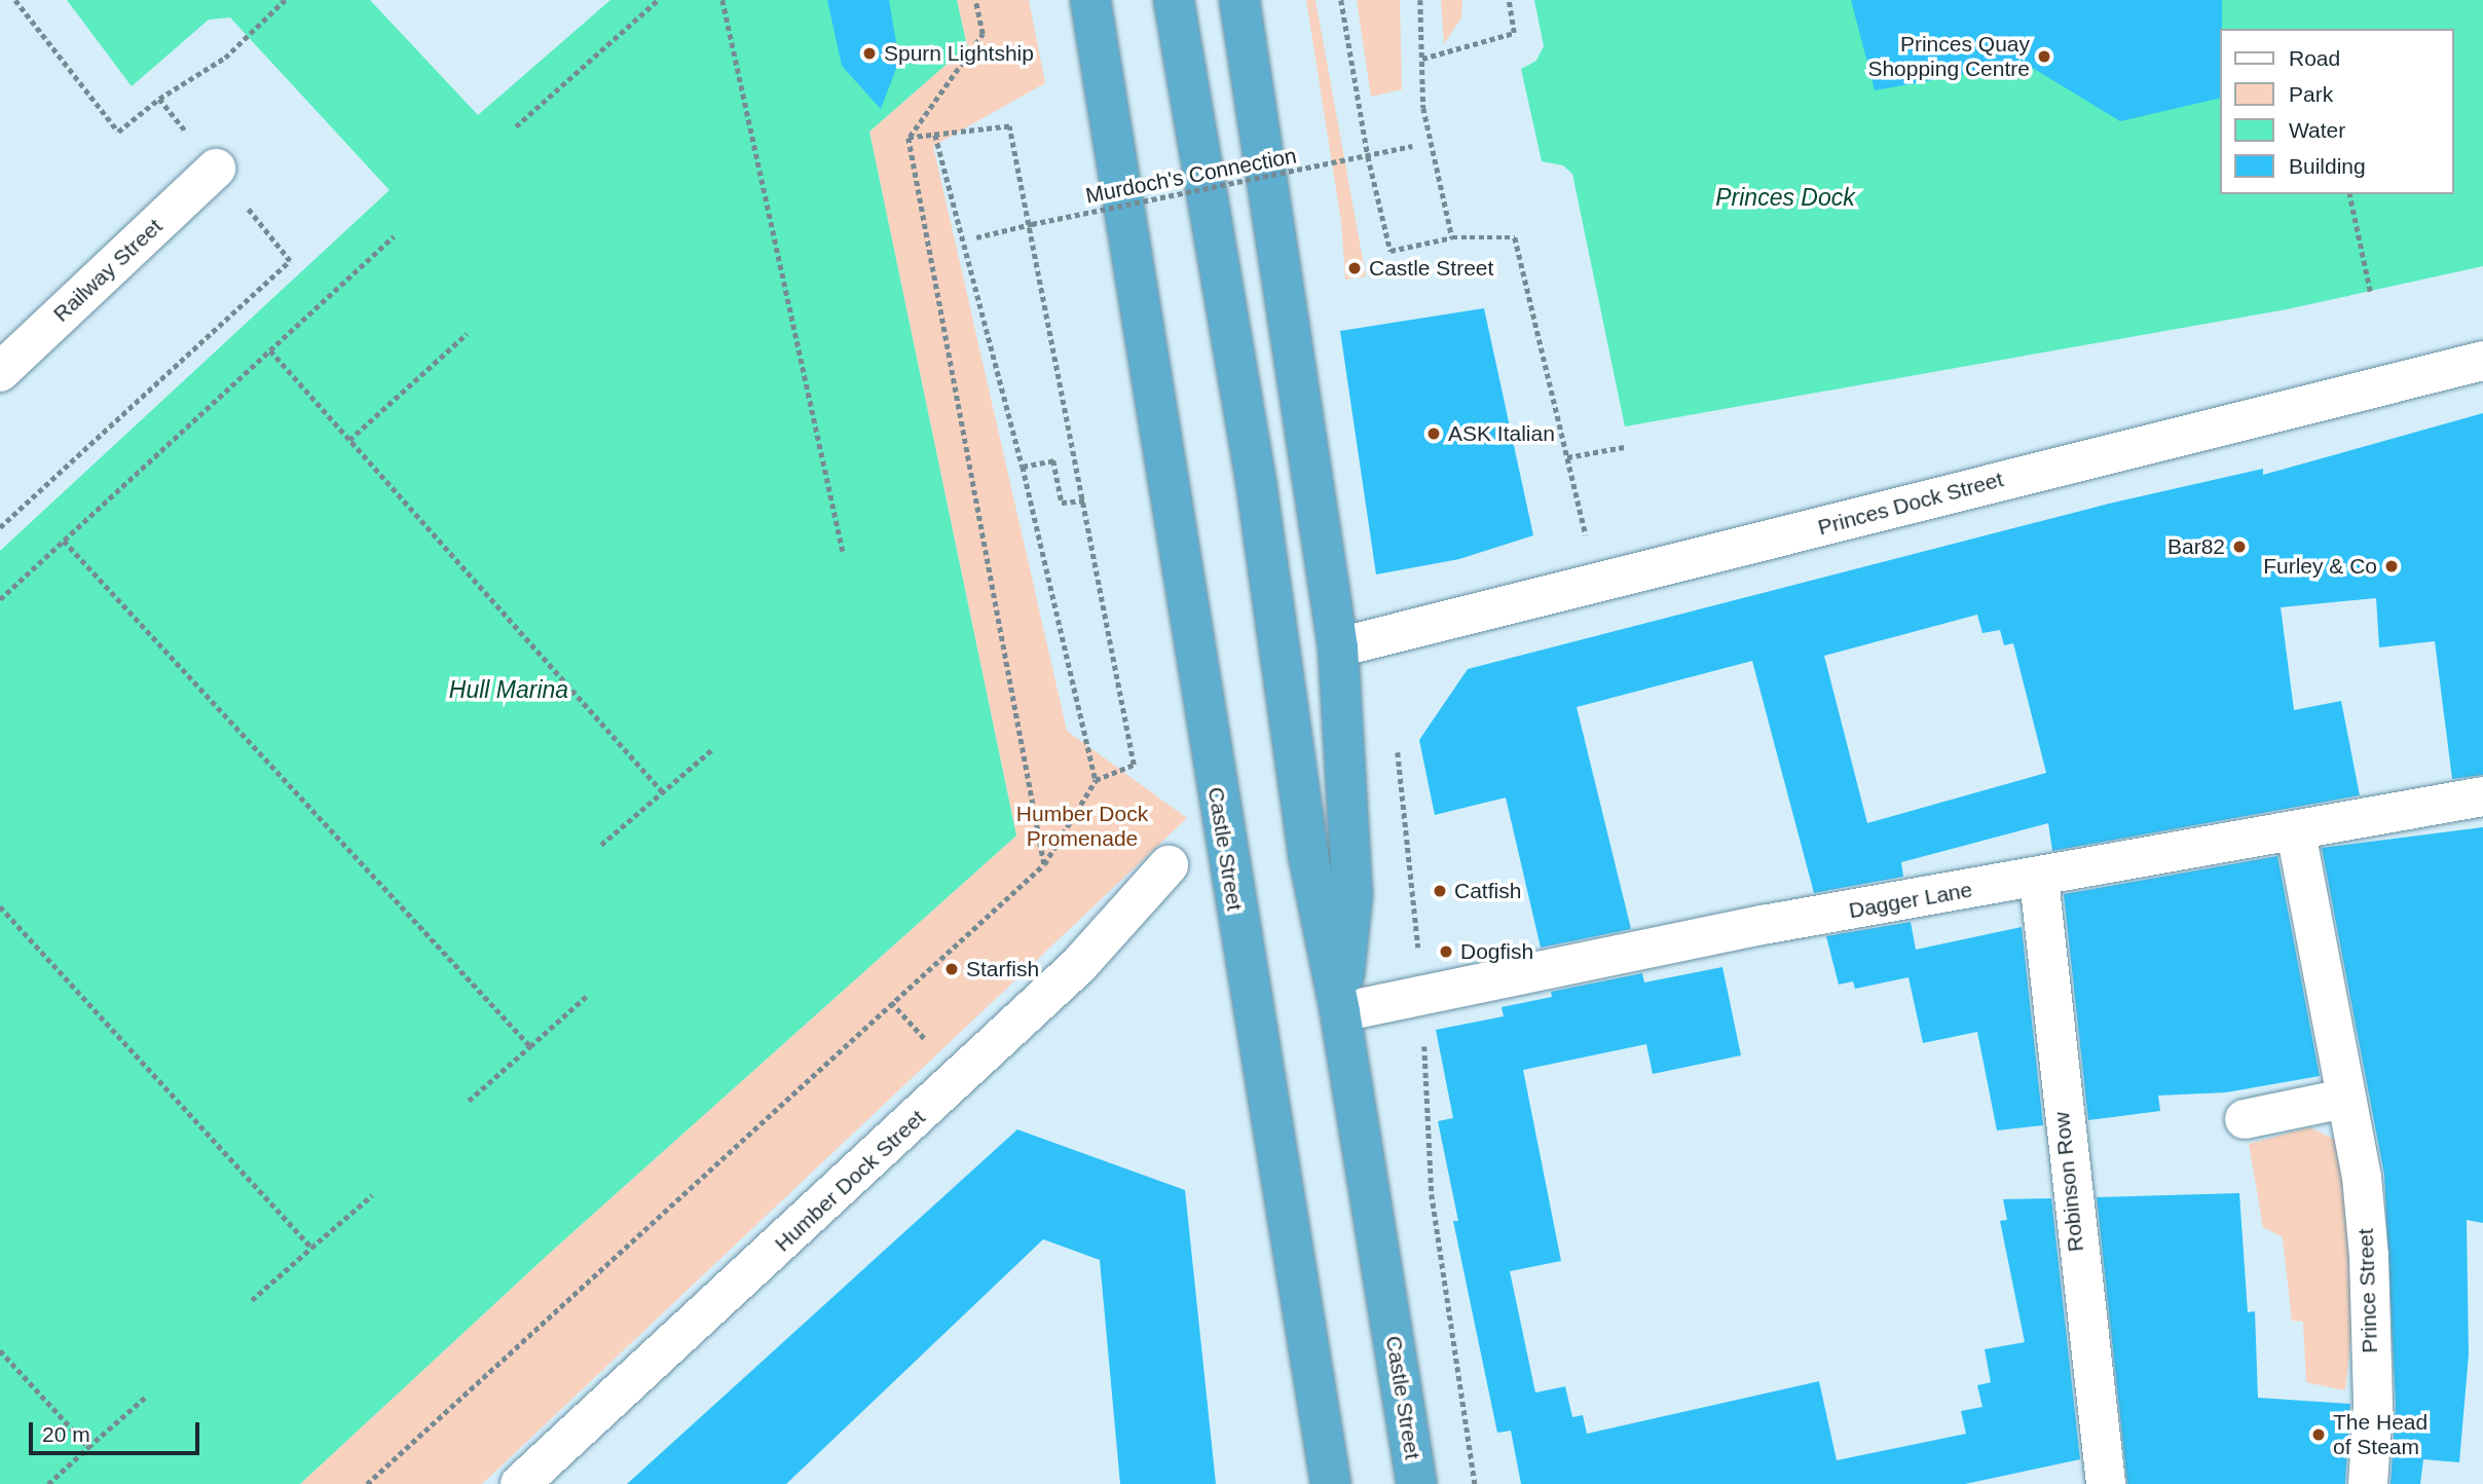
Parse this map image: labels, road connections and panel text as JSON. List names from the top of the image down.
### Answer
{
  "streets": {
    "highway": ["Castle Street"],
    "street": [
      "Railway Street",
      "Princes Dock Street",
      "Dagger Lane",
      "Humber Dock Street",
      "Robinson Row",
      "Prince Street"
    ],
    "path": ["Murdoch's Connection"]
  },
  "crossings": [
    ["Castle Street", "Dagger Lane"],
    ["Dagger Lane", "Robinson Row"],
    ["Dagger Lane", "Prince Street"]
  ],
  "water": ["Princes Dock", "Hull Marina"],
  "parks": ["Humber Dock Promenade"],
  "places": [
    "Spurn Lightship",
    "Princes Quay Shopping Centre",
    "Castle Street",
    "ASK Italian",
    "Bar82",
    "Furley & Co",
    "Catfish",
    "Dogfish",
    "Starfish",
    "The Head of Steam"
  ],
  "legend": [
    "Road",
    "Park",
    "Water",
    "Building"
  ],
  "scale_bar": "20 m"
}
